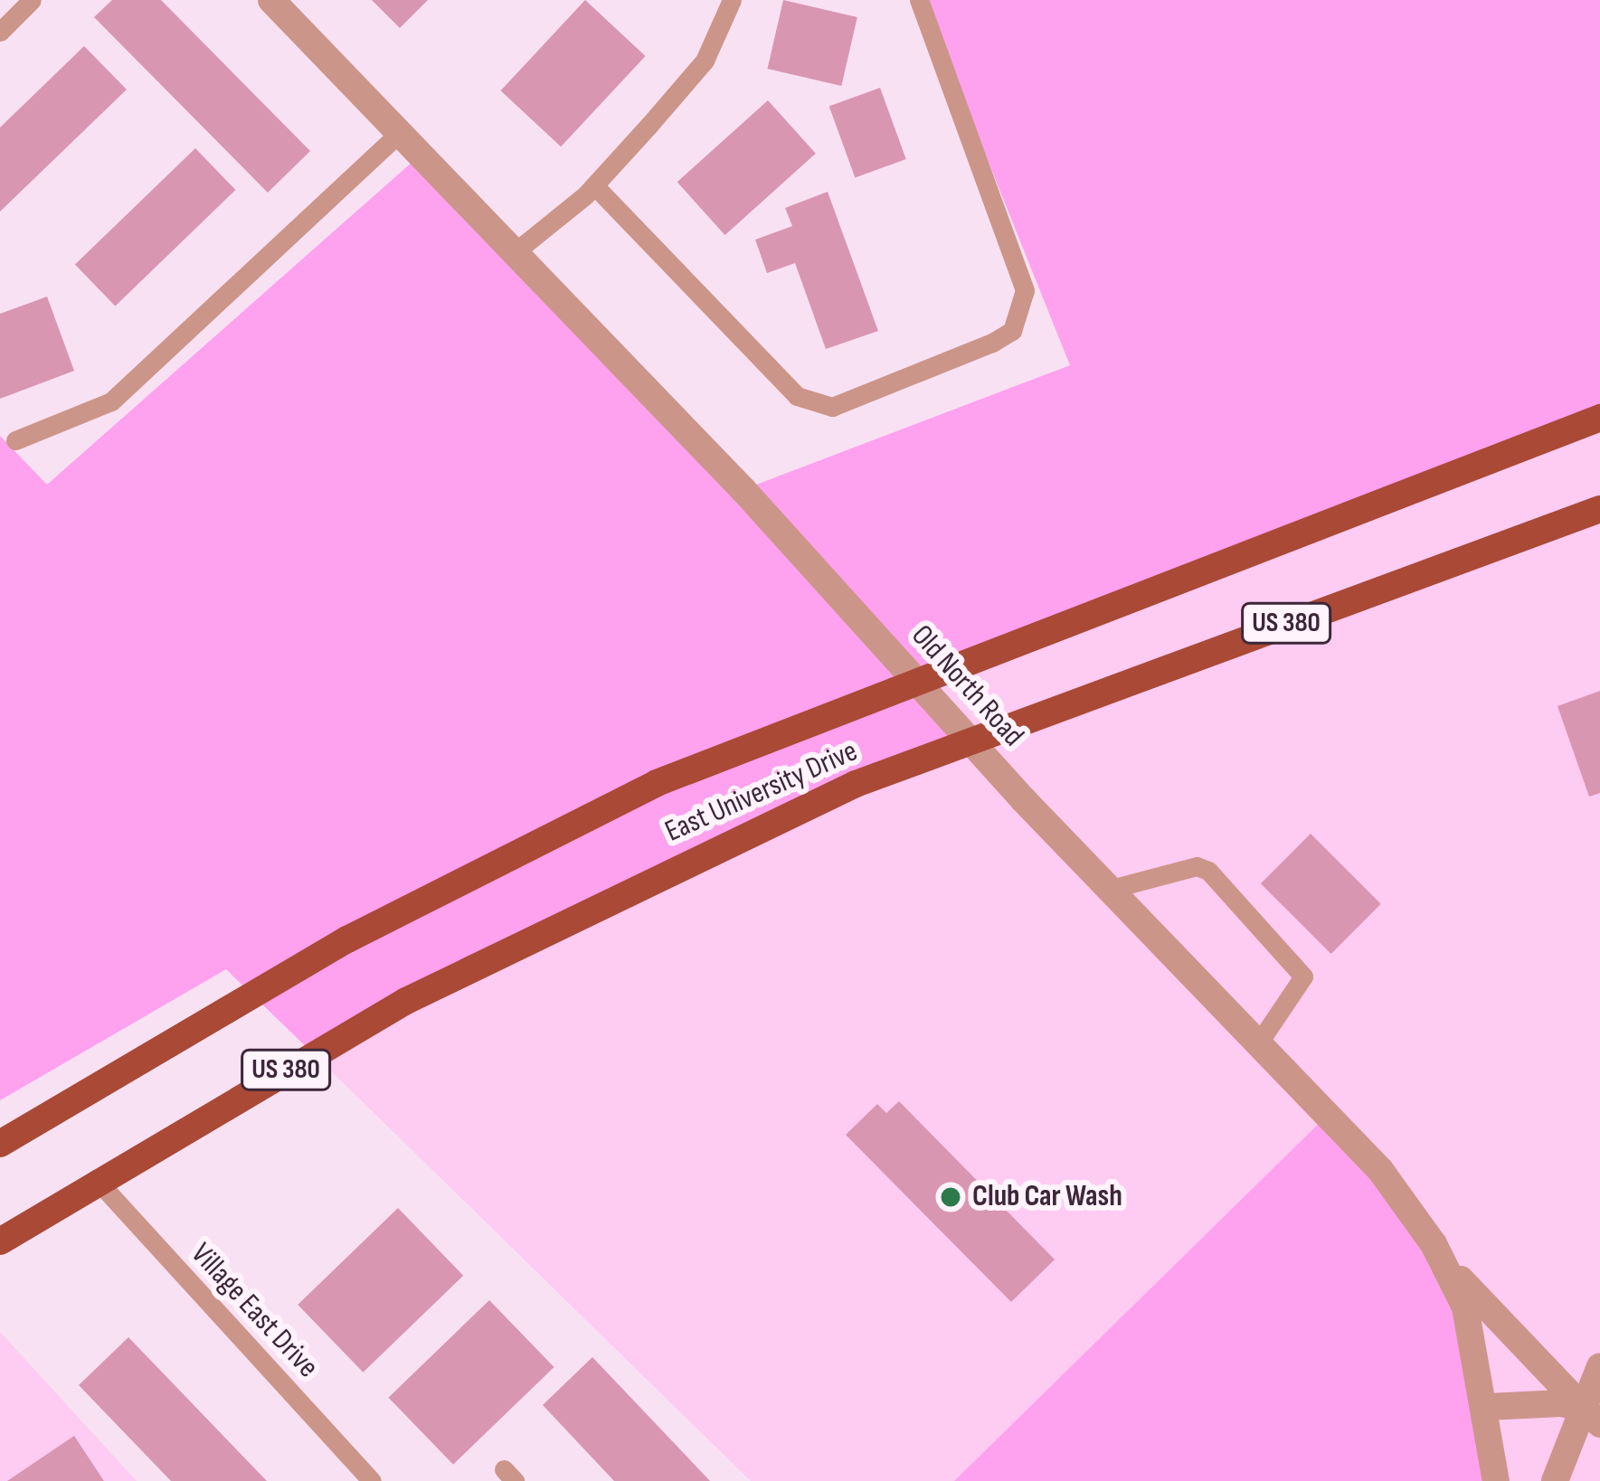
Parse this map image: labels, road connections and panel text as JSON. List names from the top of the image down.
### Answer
{
  "streets": {
    "main road": ["US 380", "East University Drive"],
    "street": ["Old North Road"],
    "lane": ["Village East Drive"]
  },
  "crossings": [
    ["Old North Road", "East University Drive"],
    ["East University Drive", "Village East Drive"]
  ],
  "places": ["Club Car Wash"]
}
